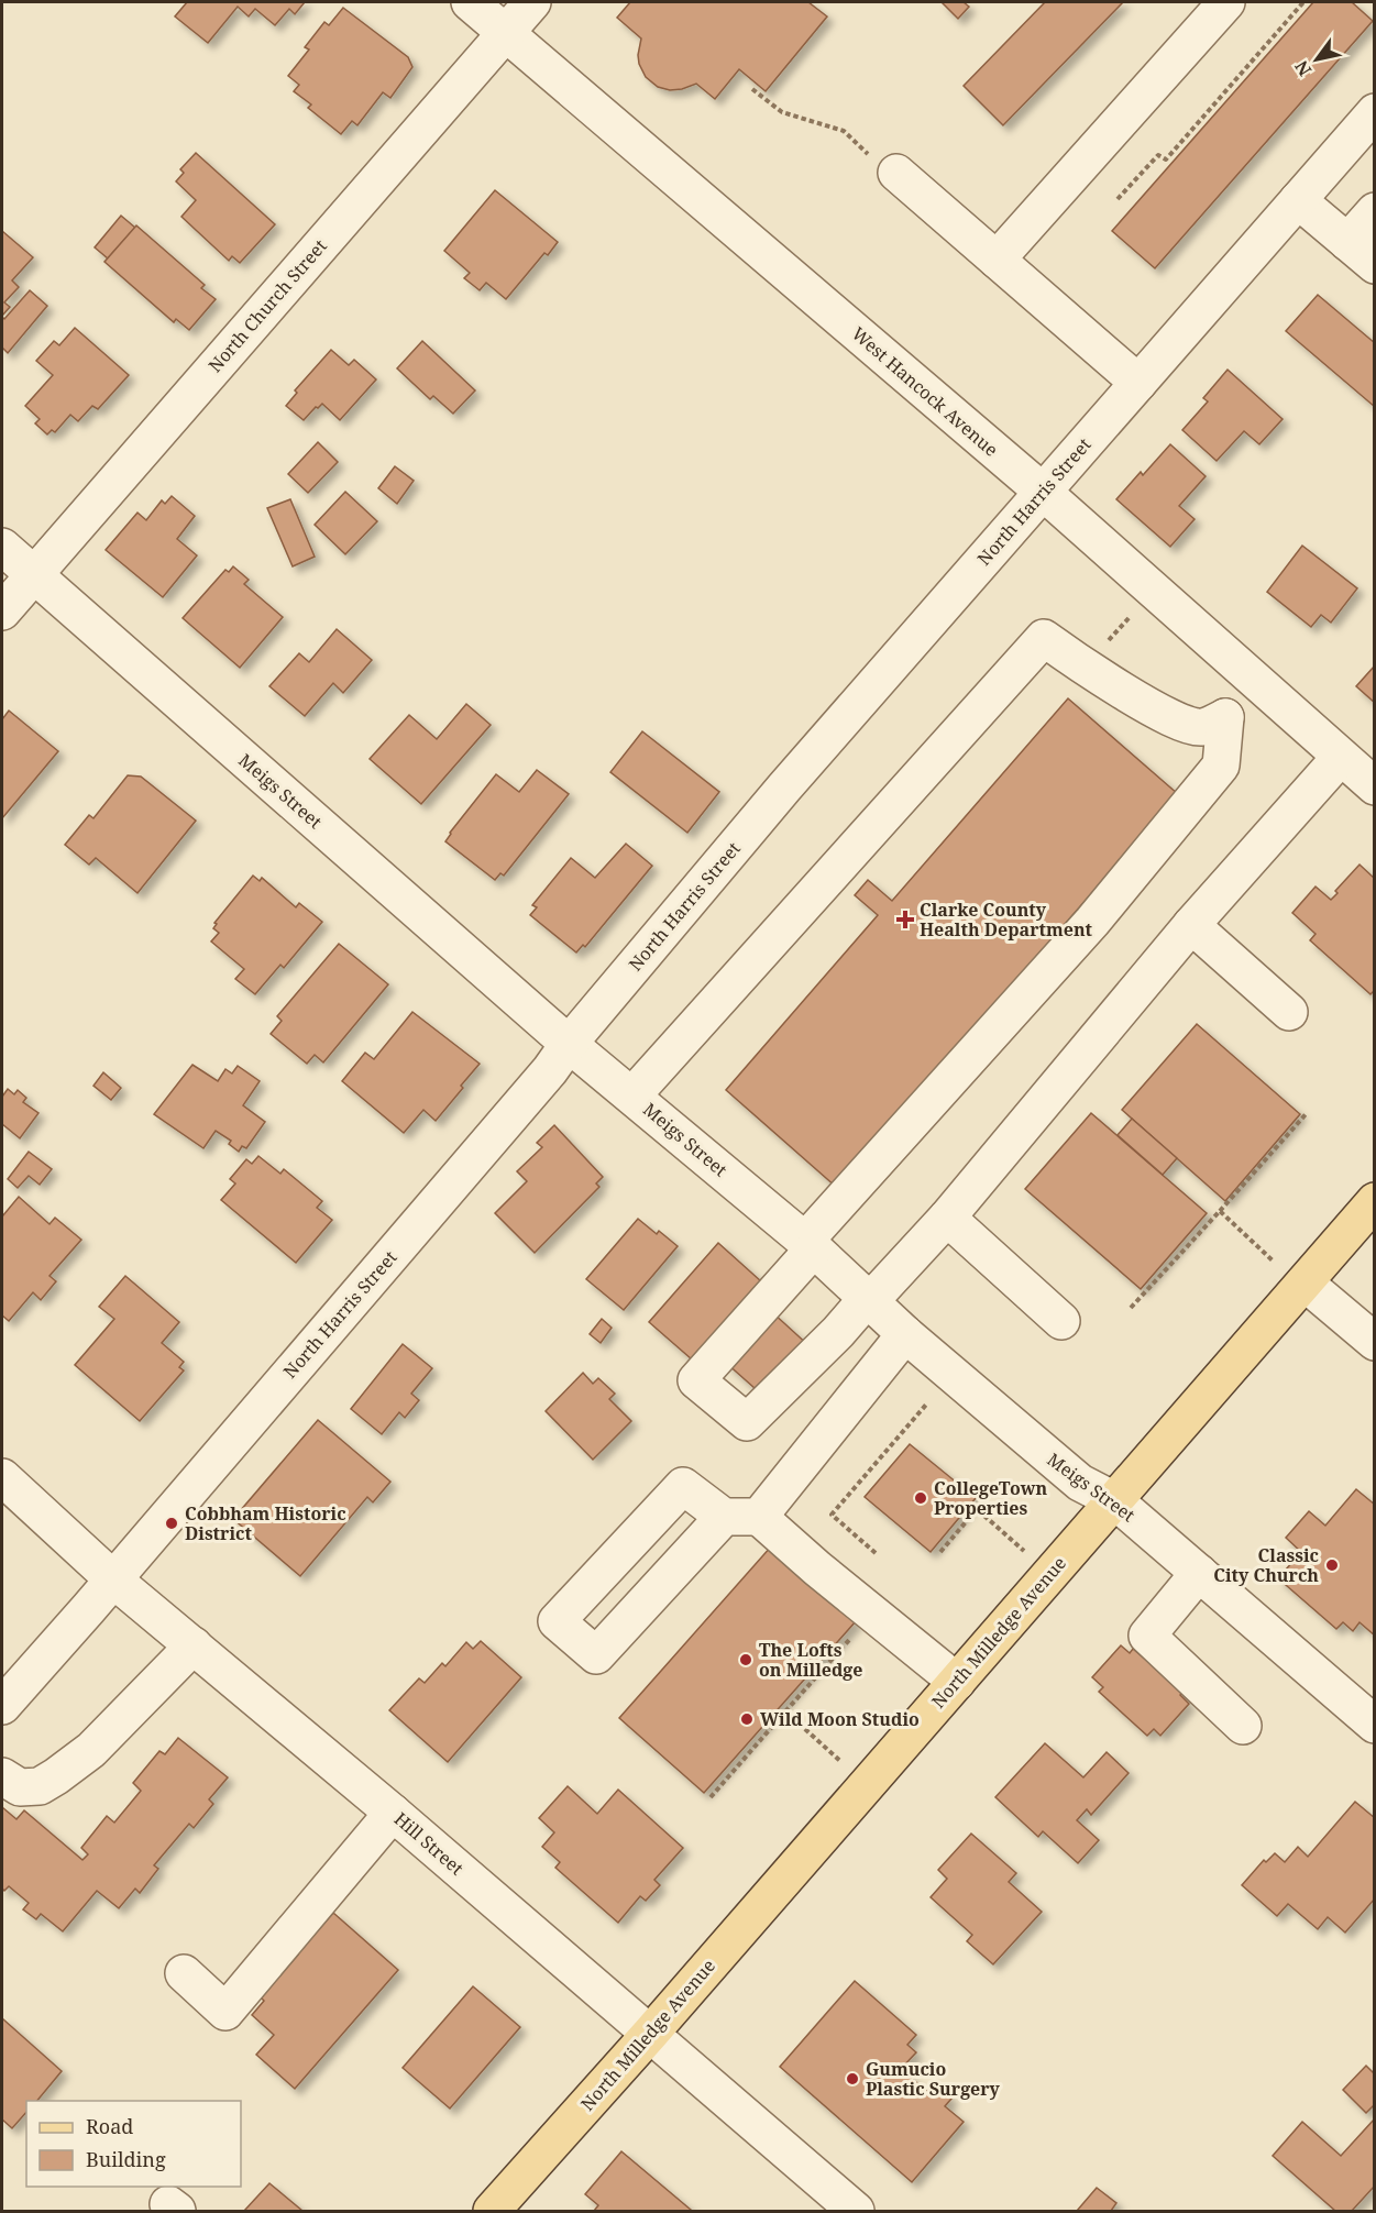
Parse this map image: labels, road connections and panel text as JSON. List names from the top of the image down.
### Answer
{
  "streets": {
    "main road": ["North Milledge Avenue"],
    "street": [
      "North Church Street",
      "West Hancock Avenue",
      "North Harris Street",
      "Meigs Street",
      "Hill Street"
    ]
  },
  "crossings": [
    ["North Church Street", "West Hancock Avenue"],
    ["North Church Street", "Meigs Street"],
    ["West Hancock Avenue", "North Harris Street"],
    ["North Harris Street", "Meigs Street"],
    ["North Harris Street", "Hill Street"],
    ["Meigs Street", "North Milledge Avenue"],
    ["North Milledge Avenue", "Hill Street"]
  ],
  "places": {
    "health": ["Clarke County Health Department"],
    "other": [
      "CollegeTown Properties",
      "Cobbham Historic District",
      "Classic City Church",
      "The Lofts on Milledge",
      "Wild Moon Studio",
      "Gumucio Plastic Surgery"
    ]
  },
  "legend": ["Road", "Building"],
  "north": "bottom left"
}
